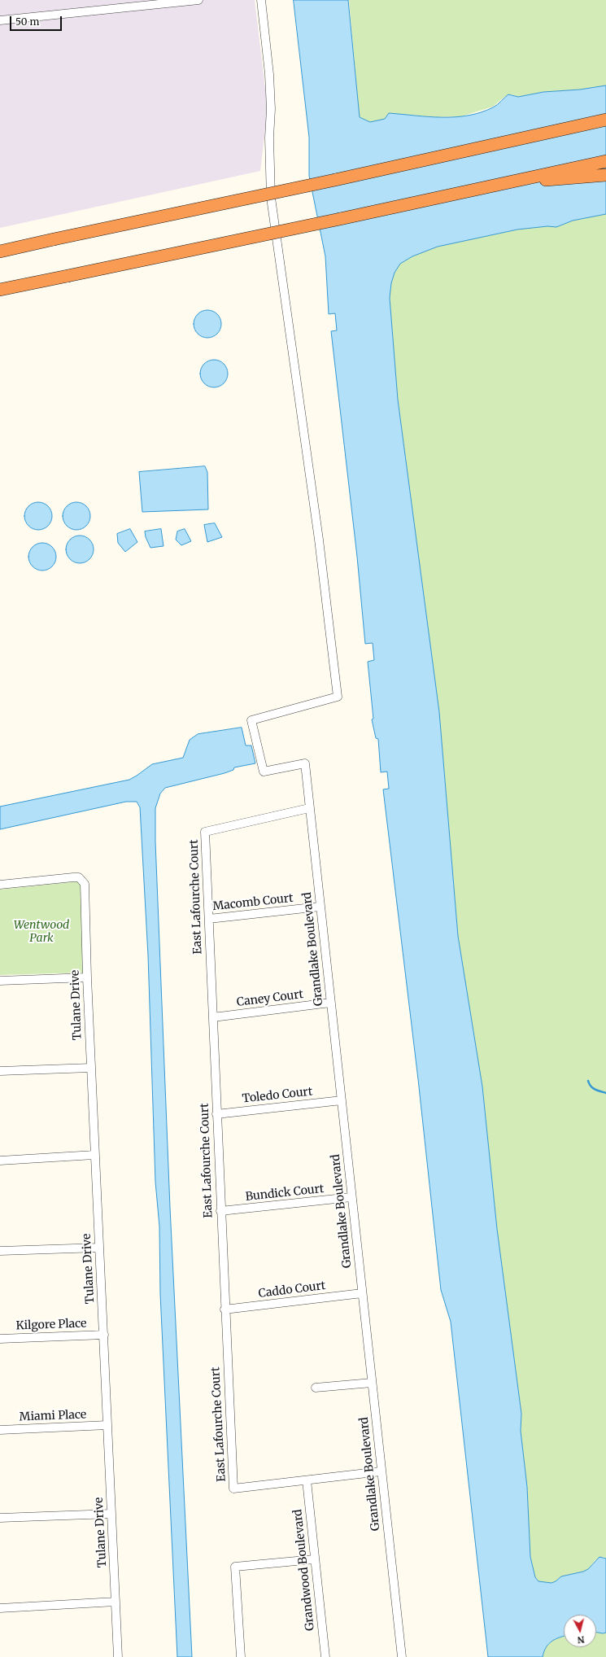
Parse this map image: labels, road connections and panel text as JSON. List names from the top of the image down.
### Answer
{
  "streets": {
    "street": [
      "East Lafourche Court",
      "Macomb Court",
      "Grandlake Boulevard",
      "Caney Court",
      "Tulane Drive",
      "Toledo Court",
      "Bundick Court",
      "Caddo Court",
      "Kilgore Place",
      "Miami Place",
      "Grandwood Boulevard"
    ]
  },
  "crossings": [
    ["East Lafourche Court", "Macomb Court"],
    ["East Lafourche Court", "Grandlake Boulevard"],
    ["East Lafourche Court", "Caney Court"],
    ["East Lafourche Court", "Toledo Court"],
    ["East Lafourche Court", "Bundick Court"],
    ["East Lafourche Court", "Caddo Court"],
    ["East Lafourche Court", "Grandwood Boulevard"],
    ["Macomb Court", "Grandlake Boulevard"],
    ["Grandlake Boulevard", "Caney Court"],
    ["Grandlake Boulevard", "Toledo Court"],
    ["Grandlake Boulevard", "Bundick Court"],
    ["Grandlake Boulevard", "Caddo Court"],
    ["Tulane Drive", "Kilgore Place"],
    ["Tulane Drive", "Miami Place"]
  ],
  "parks": ["Wentwood Park"],
  "scale_bar": "50 m",
  "north": "bottom"
}
